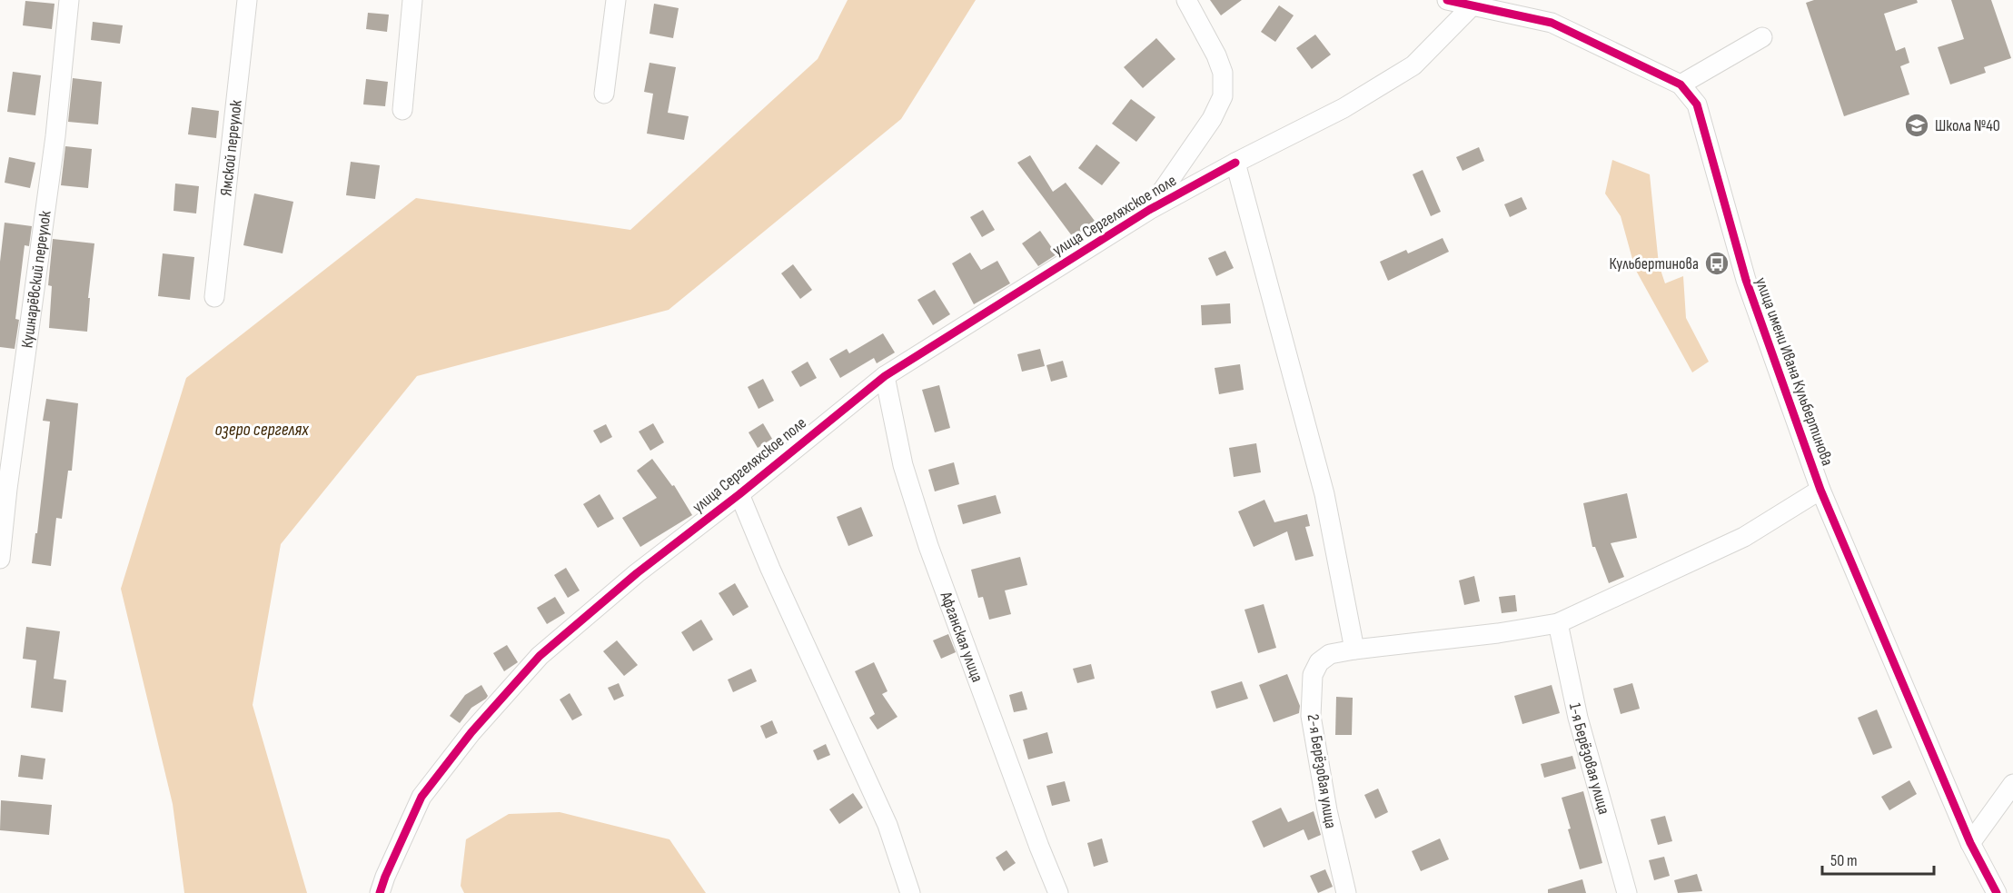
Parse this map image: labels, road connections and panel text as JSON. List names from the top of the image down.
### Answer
{
  "streets": {
    "street": [
      "Ямской переулок",
      "улица Сергеляхское поле",
      "Кушнарёвский переулок",
      "улица имени Ивана Кульбертинова",
      "Афганская улица",
      "1-я Берёзовая улица",
      "2-я Берёзовая улица"
    ]
  },
  "crossings": [
    ["улица Сергеляхское поле", "улица имени Ивана Кульбертинова"],
    ["улица Сергеляхское поле", "Афганская улица"]
  ],
  "water": ["озеро сергелях"],
  "places": {
    "school or university": ["Школа №40"],
    "bus stop": ["Кульбертинова"]
  },
  "scale_bar": "50 m"
}
